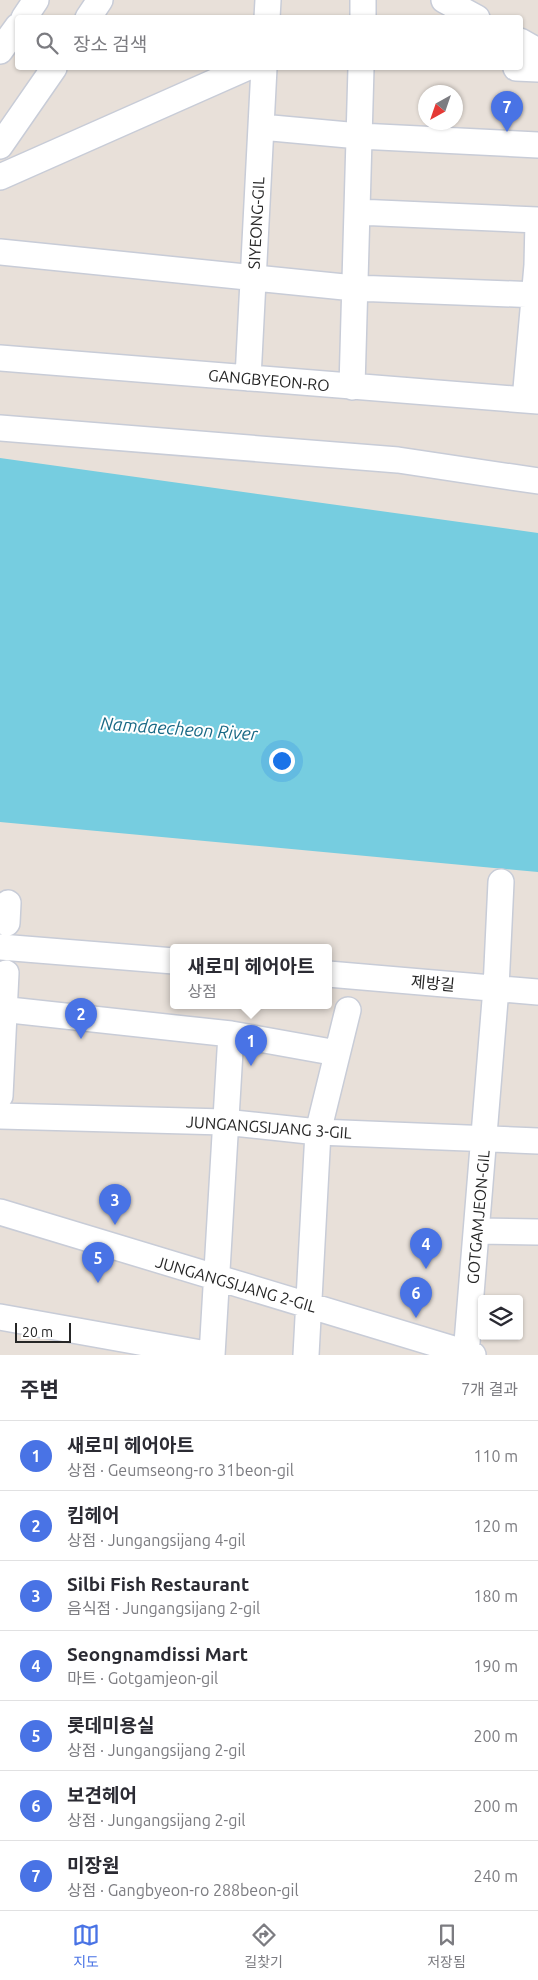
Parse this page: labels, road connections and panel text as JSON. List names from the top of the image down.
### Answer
{
  "streets": {
    "street": [
      "SIYEONG-GIL",
      "GANGBYEON-RO",
      "제방길",
      "JUNGANGSIJANG 3-GIL",
      "GOTGAMJEON-GIL",
      "JUNGANGSIJANG 2-GIL"
    ]
  },
  "crossings": [
    ["SIYEONG-GIL", "GANGBYEON-RO"],
    ["제방길", "GOTGAMJEON-GIL"],
    ["JUNGANGSIJANG 3-GIL", "GOTGAMJEON-GIL"],
    ["GOTGAMJEON-GIL", "JUNGANGSIJANG 2-GIL"]
  ],
  "water": ["Namdaecheon River"],
  "scale_bar": "20 m",
  "north": "bottom left",
  "page": {
    "search": "장소 검색",
    "pins": [
      "7",
      "2",
      "1",
      "3",
      "4",
      "5",
      "6"
    ],
    "popup": ["새로미 헤어아트", "상점"],
    "scale": "20 m",
    "heading": ["주변", "7개 결과"],
    "list": [
      {
        "mark": "1",
        "name": "새로미 헤어아트",
        "note": "상점 · Geumseong-ro 31beon-gil",
        "value": "110 m"
      },
      {
        "mark": "2",
        "name": "킴헤어",
        "note": "상점 · Jungangsijang 4-gil",
        "value": "120 m"
      },
      {
        "mark": "3",
        "name": "Silbi Fish Restaurant",
        "note": "음식점 · Jungangsijang 2-gil",
        "value": "180 m"
      },
      {
        "mark": "4",
        "name": "Seongnamdissi Mart",
        "note": "마트 · Gotgamjeon-gil",
        "value": "190 m"
      },
      {
        "mark": "5",
        "name": "롯데미용실",
        "note": "상점 · Jungangsijang 2-gil",
        "value": "200 m"
      },
      {
        "mark": "6",
        "name": "보견헤어",
        "note": "상점 · Jungangsijang 2-gil",
        "value": "200 m"
      },
      {
        "mark": "7",
        "name": "미장원",
        "note": "상점 · Gangbyeon-ro 288beon-gil",
        "value": "240 m"
      }
    ],
    "nav": ["지도", "길찾기", "저장됨"]
  }
}
